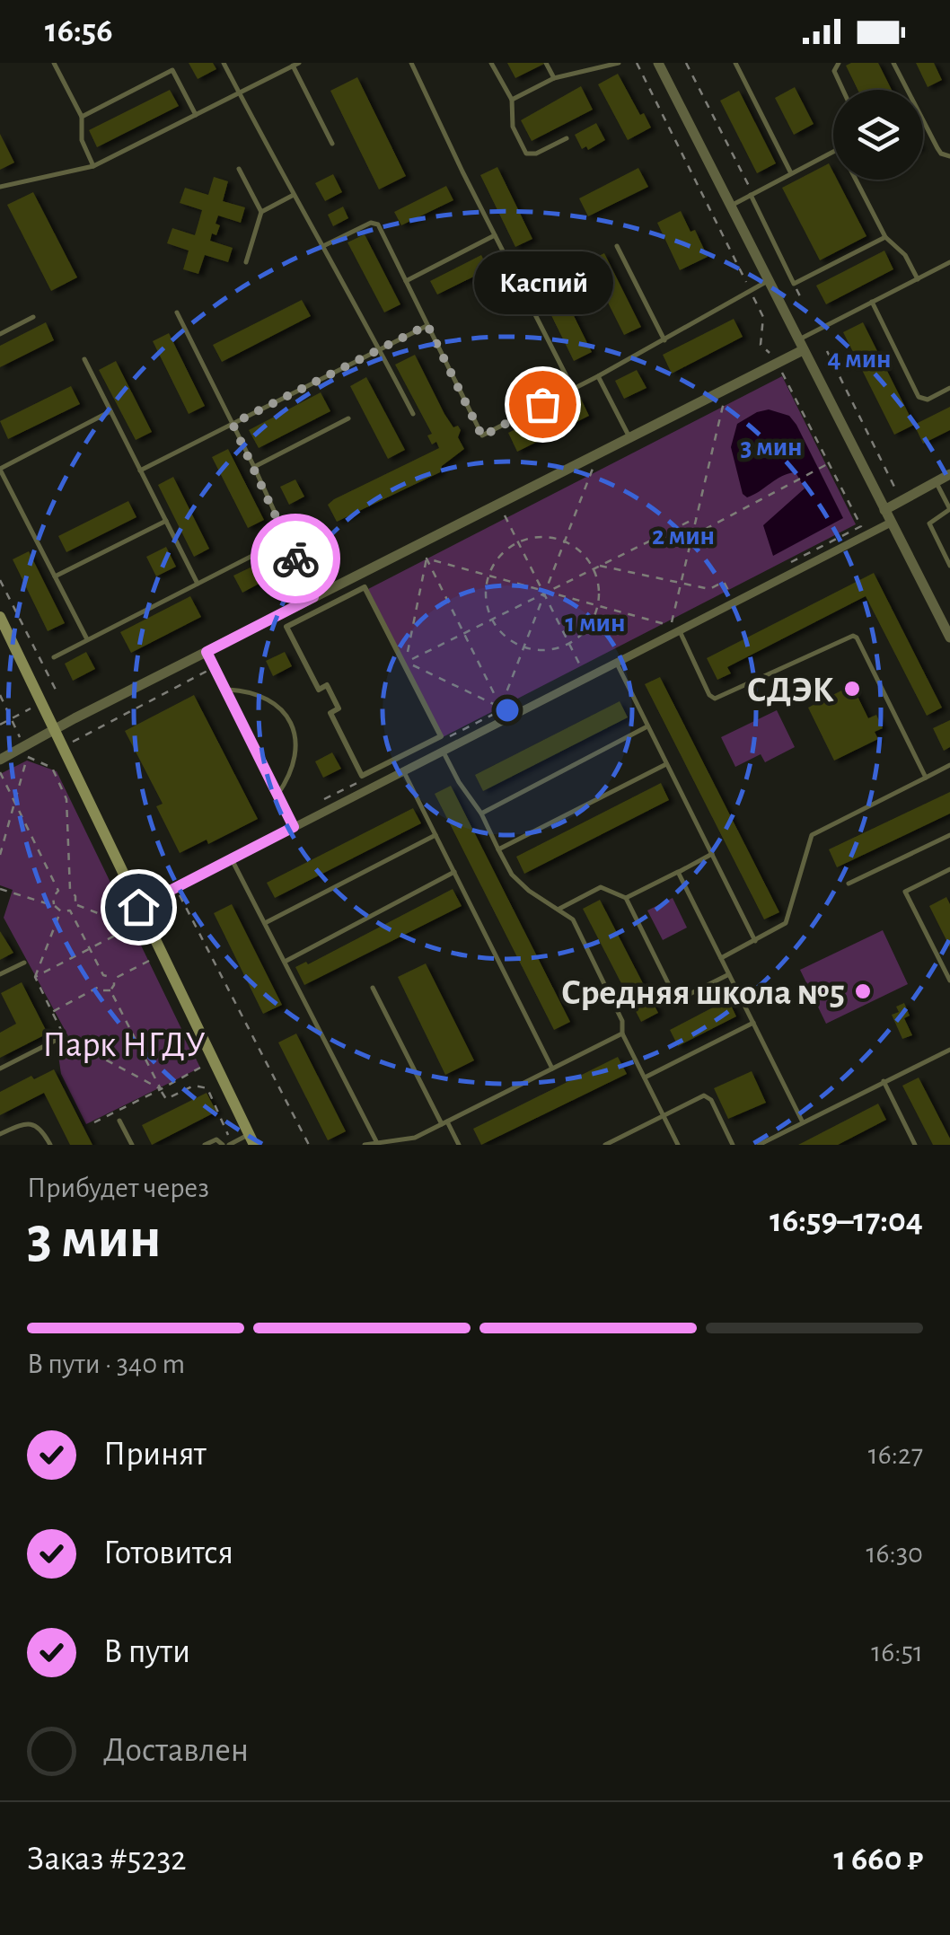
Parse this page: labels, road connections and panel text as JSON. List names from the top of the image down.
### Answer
{
  "parks": ["Парк НГДУ"],
  "places": ["Каспий", "СДЭК", "Средняя школа №5"],
  "page": {
    "status": "16:56",
    "bubble": "Каспий",
    "heading": ["3 мин", "Прибудет через", "16:59–17:04"],
    "panel": ["Заказ #5232", "1 660 ₽"],
    "bar": "В пути · 340 m",
    "list": [
      ["Принят", "16:27"],
      ["Готовится", "16:30"],
      ["В пути", "16:51"],
      "Доставлен"
    ]
  },
  "rings": [
    "4 мин",
    "3 мин",
    "2 мин",
    "1 мин"
  ]
}
